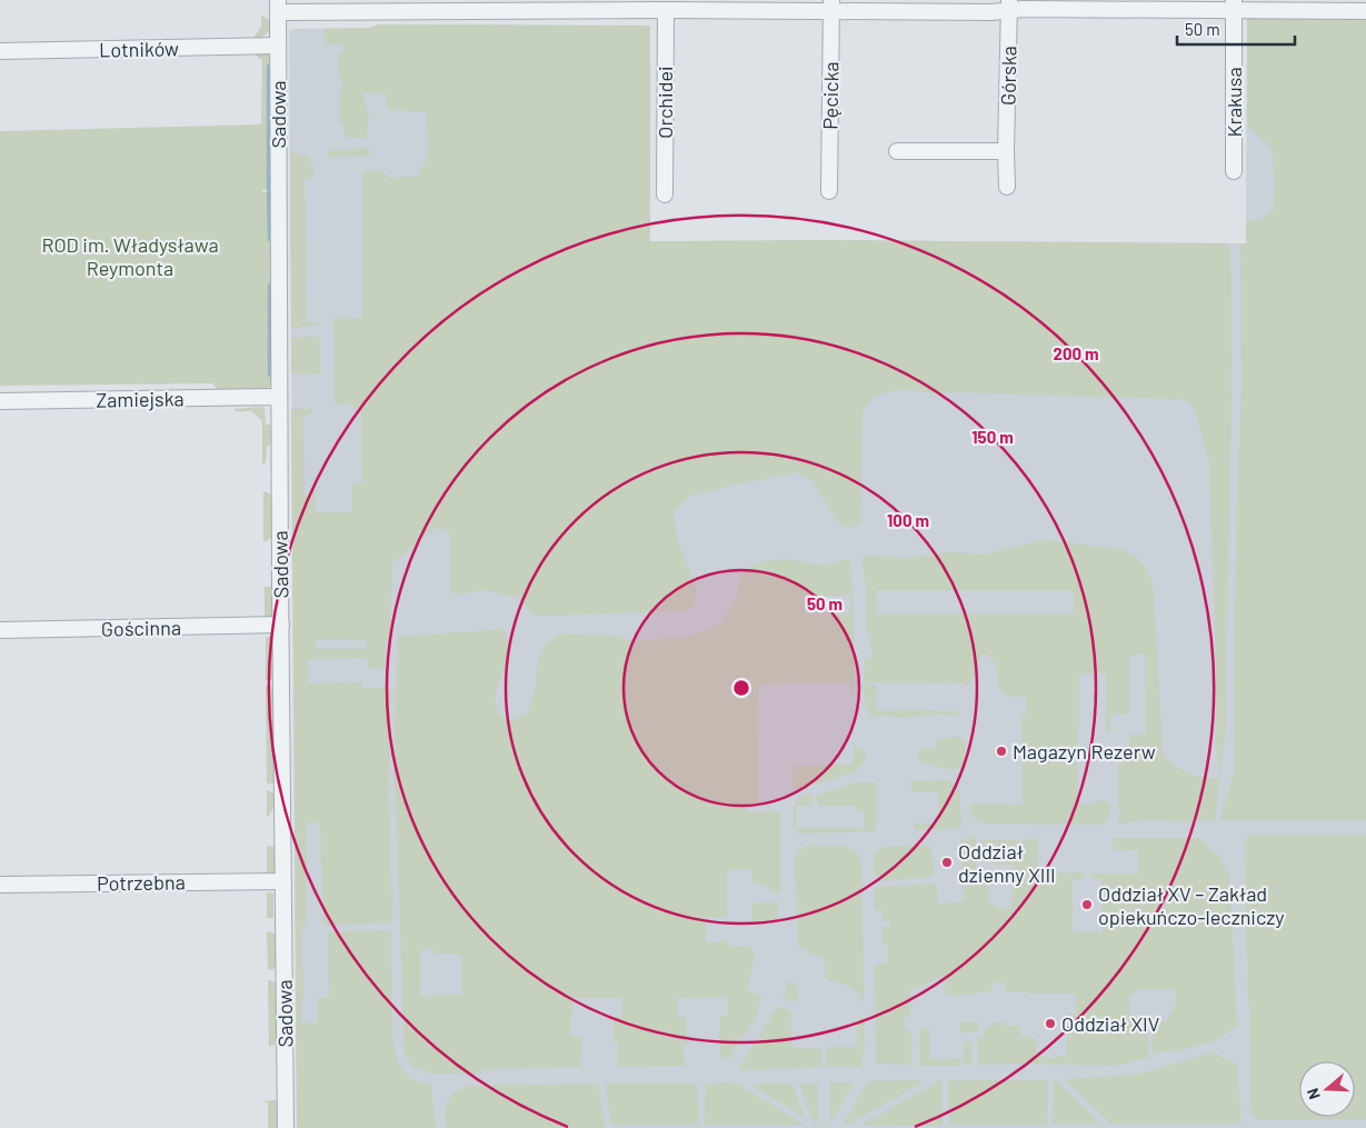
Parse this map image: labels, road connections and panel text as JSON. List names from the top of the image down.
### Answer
{
  "streets": {
    "street": [
      "Lotników",
      "Górska",
      "Pęcicka",
      "Orchidei",
      "Krakusa",
      "Sadowa",
      "Zamiejska",
      "Gościnna",
      "Potrzebna"
    ]
  },
  "crossings": [
    ["Lotników", "Sadowa"],
    ["Sadowa", "Zamiejska"],
    ["Sadowa", "Gościnna"],
    ["Sadowa", "Potrzebna"]
  ],
  "parks": ["ROD im. Władysława Reymonta"],
  "places": [
    "Magazyn Rezerw",
    "Oddział dzienny XIII",
    "Oddział XV – Zakład opiekuńczo-leczniczy",
    "Oddział XIV"
  ],
  "scale_bar": "50 m",
  "north": "left",
  "rings": [
    "200 m",
    "150 m",
    "100 m",
    "50 m"
  ]
}
